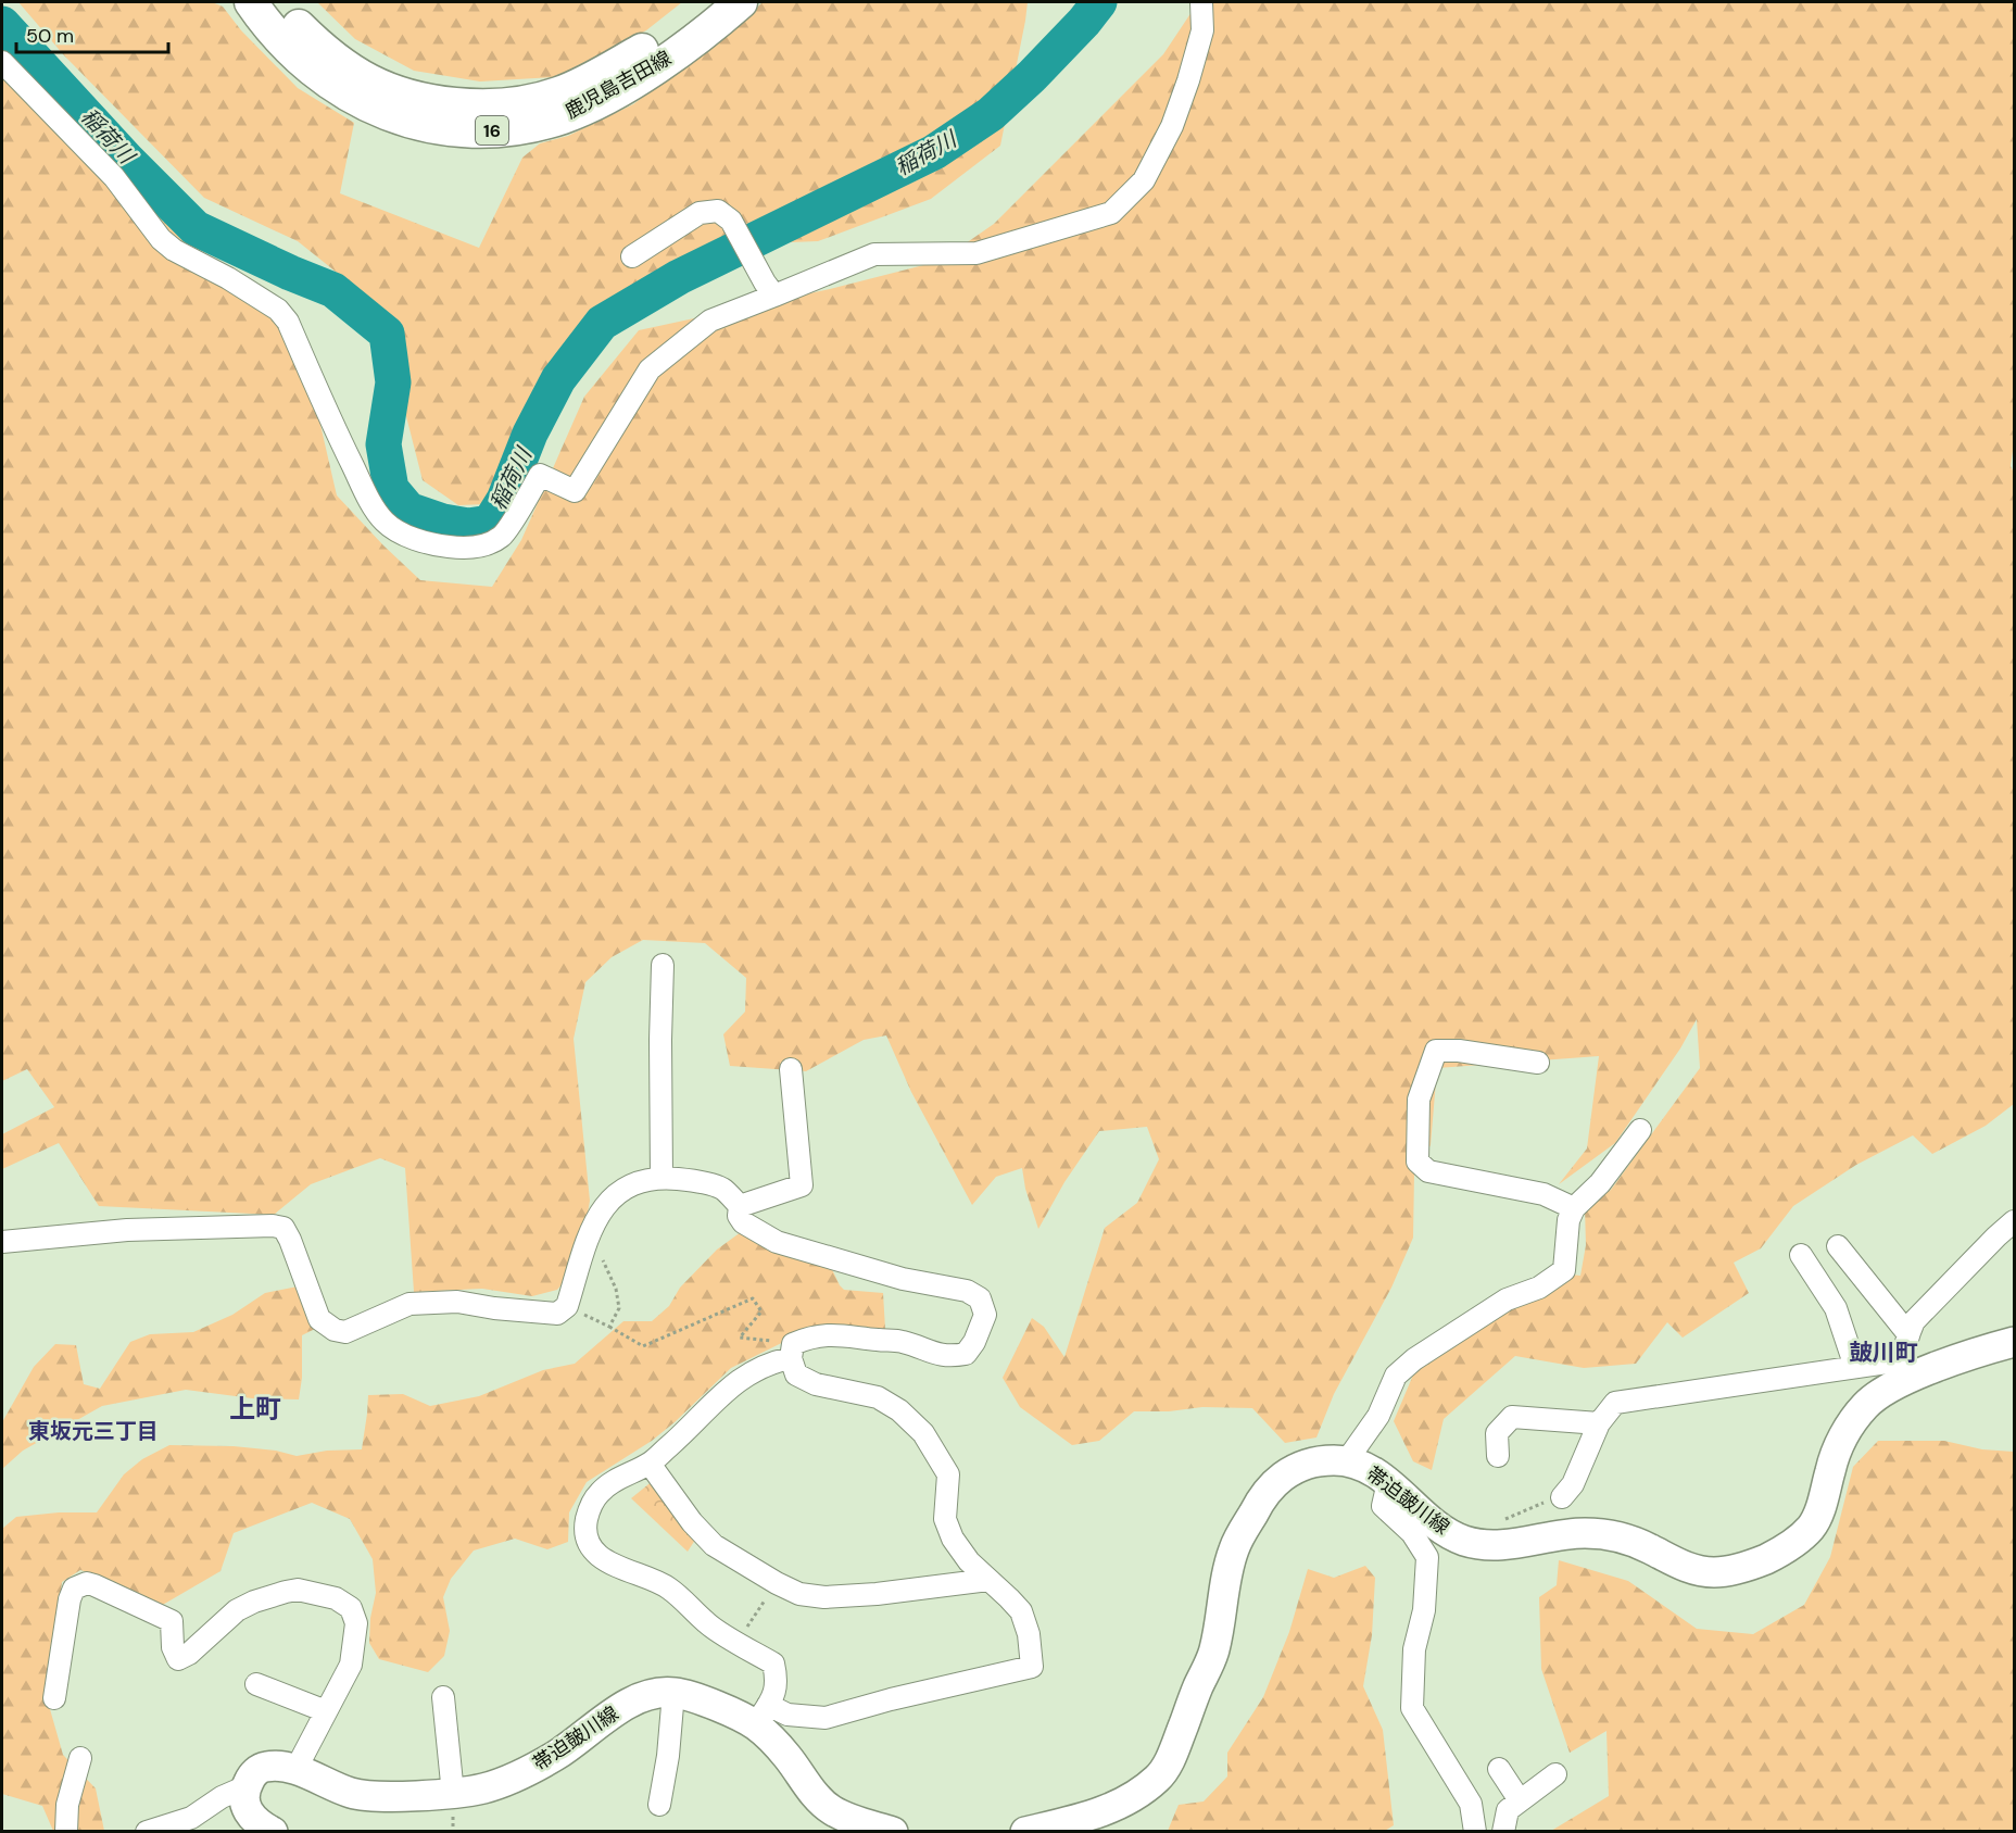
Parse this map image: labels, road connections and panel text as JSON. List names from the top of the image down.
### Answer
{
  "streets": {
    "main road": ["鹿児島吉田線", "16"],
    "street": ["帯迫皷川線"]
  },
  "districts": ["皷川町", "上町", "東坂元三丁目"],
  "water": ["稲荷川"],
  "scale_bar": "50 m"
}
